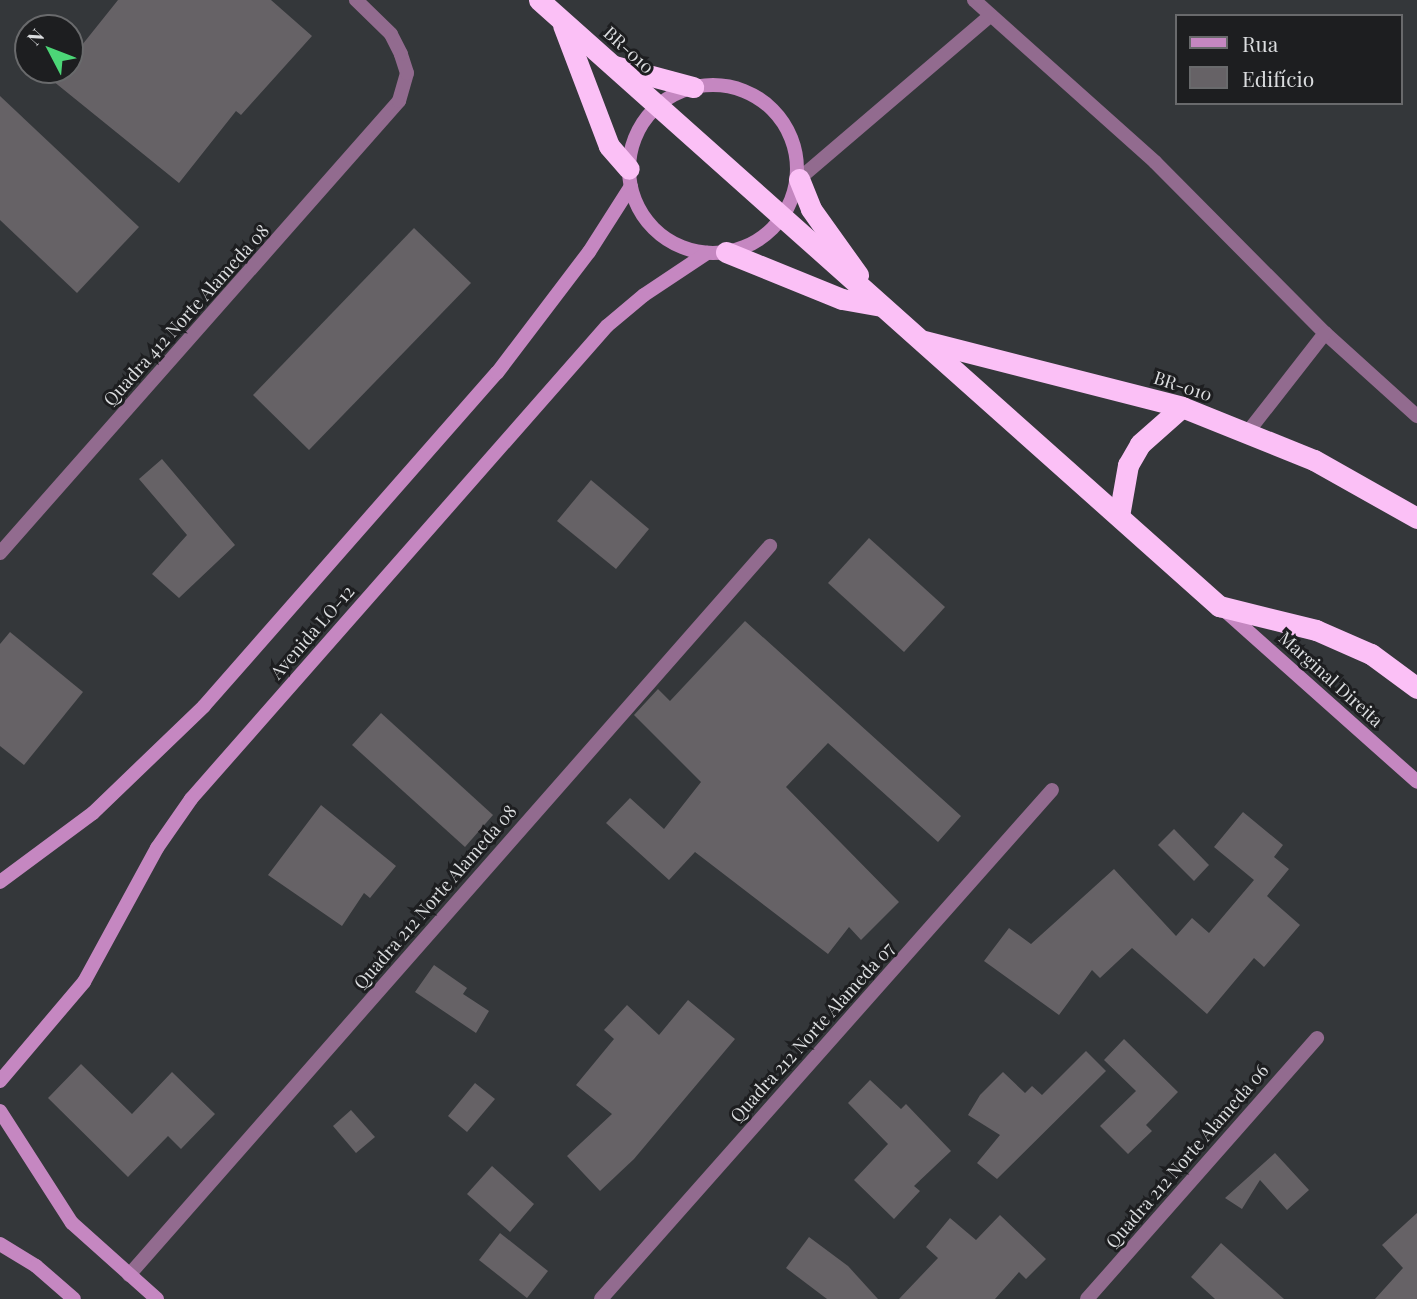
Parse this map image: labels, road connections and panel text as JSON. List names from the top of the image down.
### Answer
{
  "streets": {
    "highway": ["BR-010"],
    "street": [
      "Quadra 412 Norte Alameda 08",
      "Avenida LO-12",
      "Marginal Direita",
      "Quadra 212 Norte Alameda 08",
      "Quadra 212 Norte Alameda 07",
      "Quadra 212 Norte Alameda 06"
    ]
  },
  "crossings": [
    ["BR-010", "Avenida LO-12"]
  ],
  "legend": ["Rua", "Edifício"],
  "north": "top left"
}
